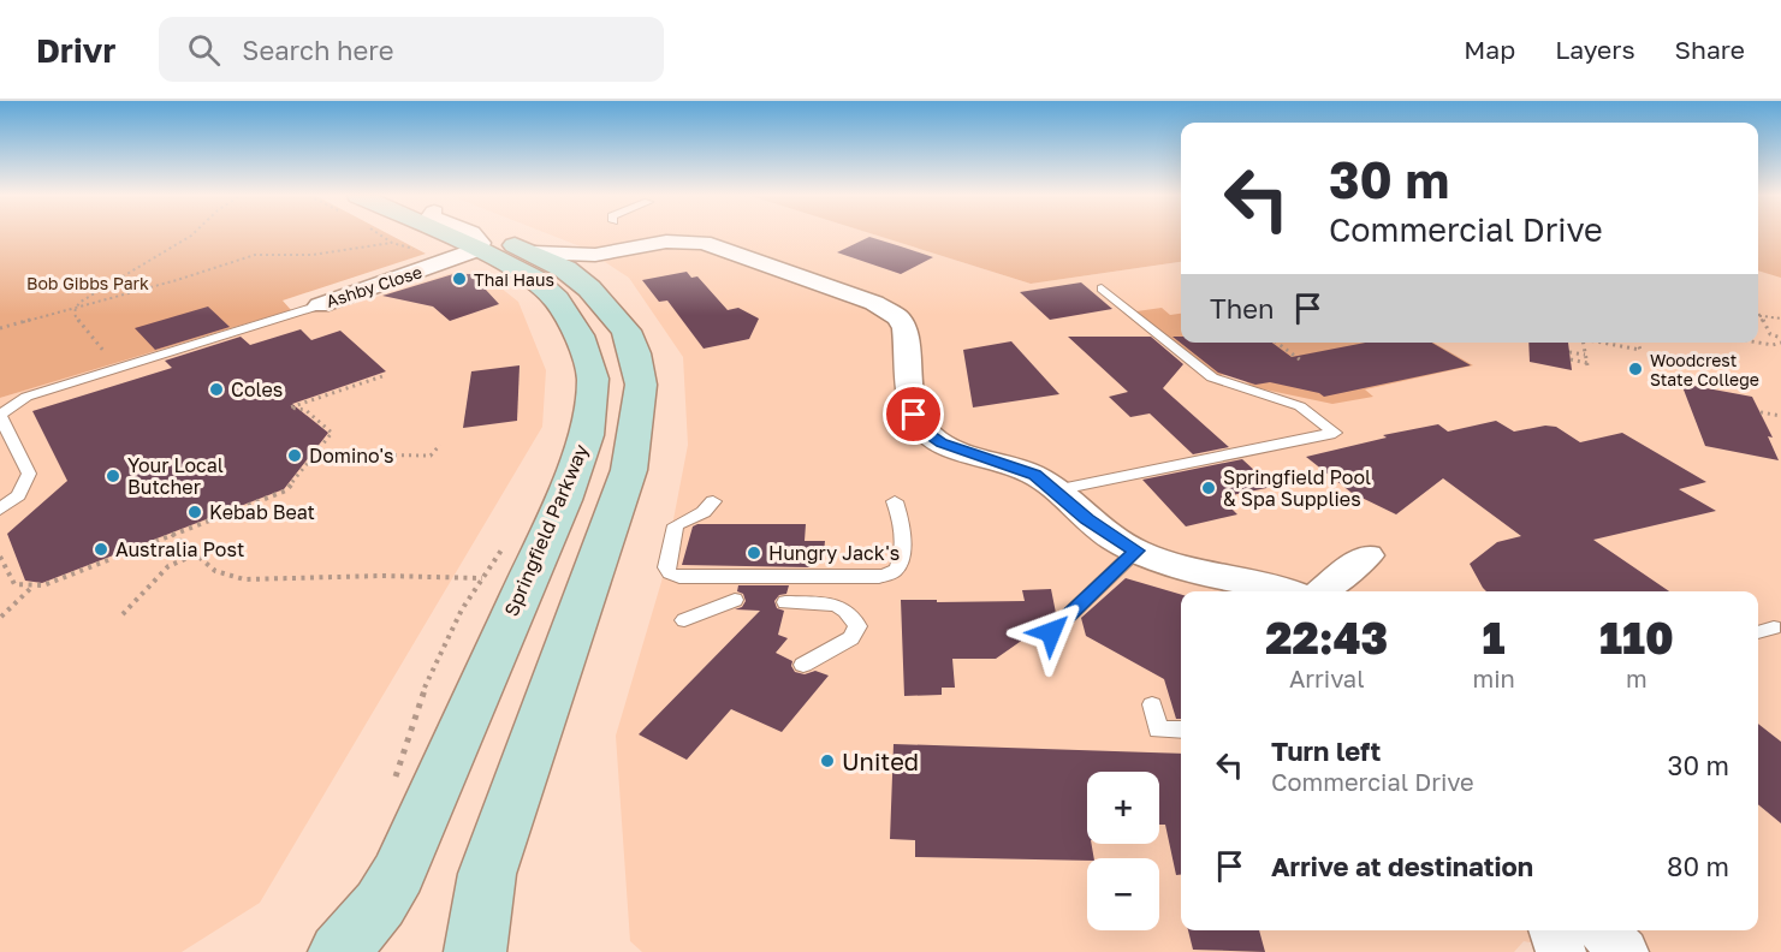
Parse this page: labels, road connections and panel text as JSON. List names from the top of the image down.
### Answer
{
  "streets": {
    "main road": ["Springfield Parkway"],
    "street": ["Ashby Close"]
  },
  "crossings": [
    ["Ashby Close", "Springfield Parkway"]
  ],
  "parks": ["Bob Gibbs Park"],
  "places": [
    "Thai Haus",
    "Woodcrest State College",
    "Coles",
    "Domino's",
    "Your Local Butcher",
    "Springfield Pool & Spa Supplies",
    "Kebab Beat",
    "Australia Post",
    "Hungry Jack's",
    "United"
  ],
  "page": {
    "header": "Drivr",
    "search": "Search here",
    "nav": ["Map", "Layers", "Share"],
    "turn": ["30 m", "Commercial Drive"],
    "then": "Then",
    "eta": [
      "22:43",
      "Arrival",
      "1",
      "min",
      "110",
      "m"
    ],
    "list": [
      {
        "name": "Turn left",
        "note": "Commercial Drive",
        "value": "30 m"
      },
      {
        "name": "Arrive at destination",
        "value": "80 m"
      }
    ],
    "map_buttons": ["+", "−"]
  }
}
